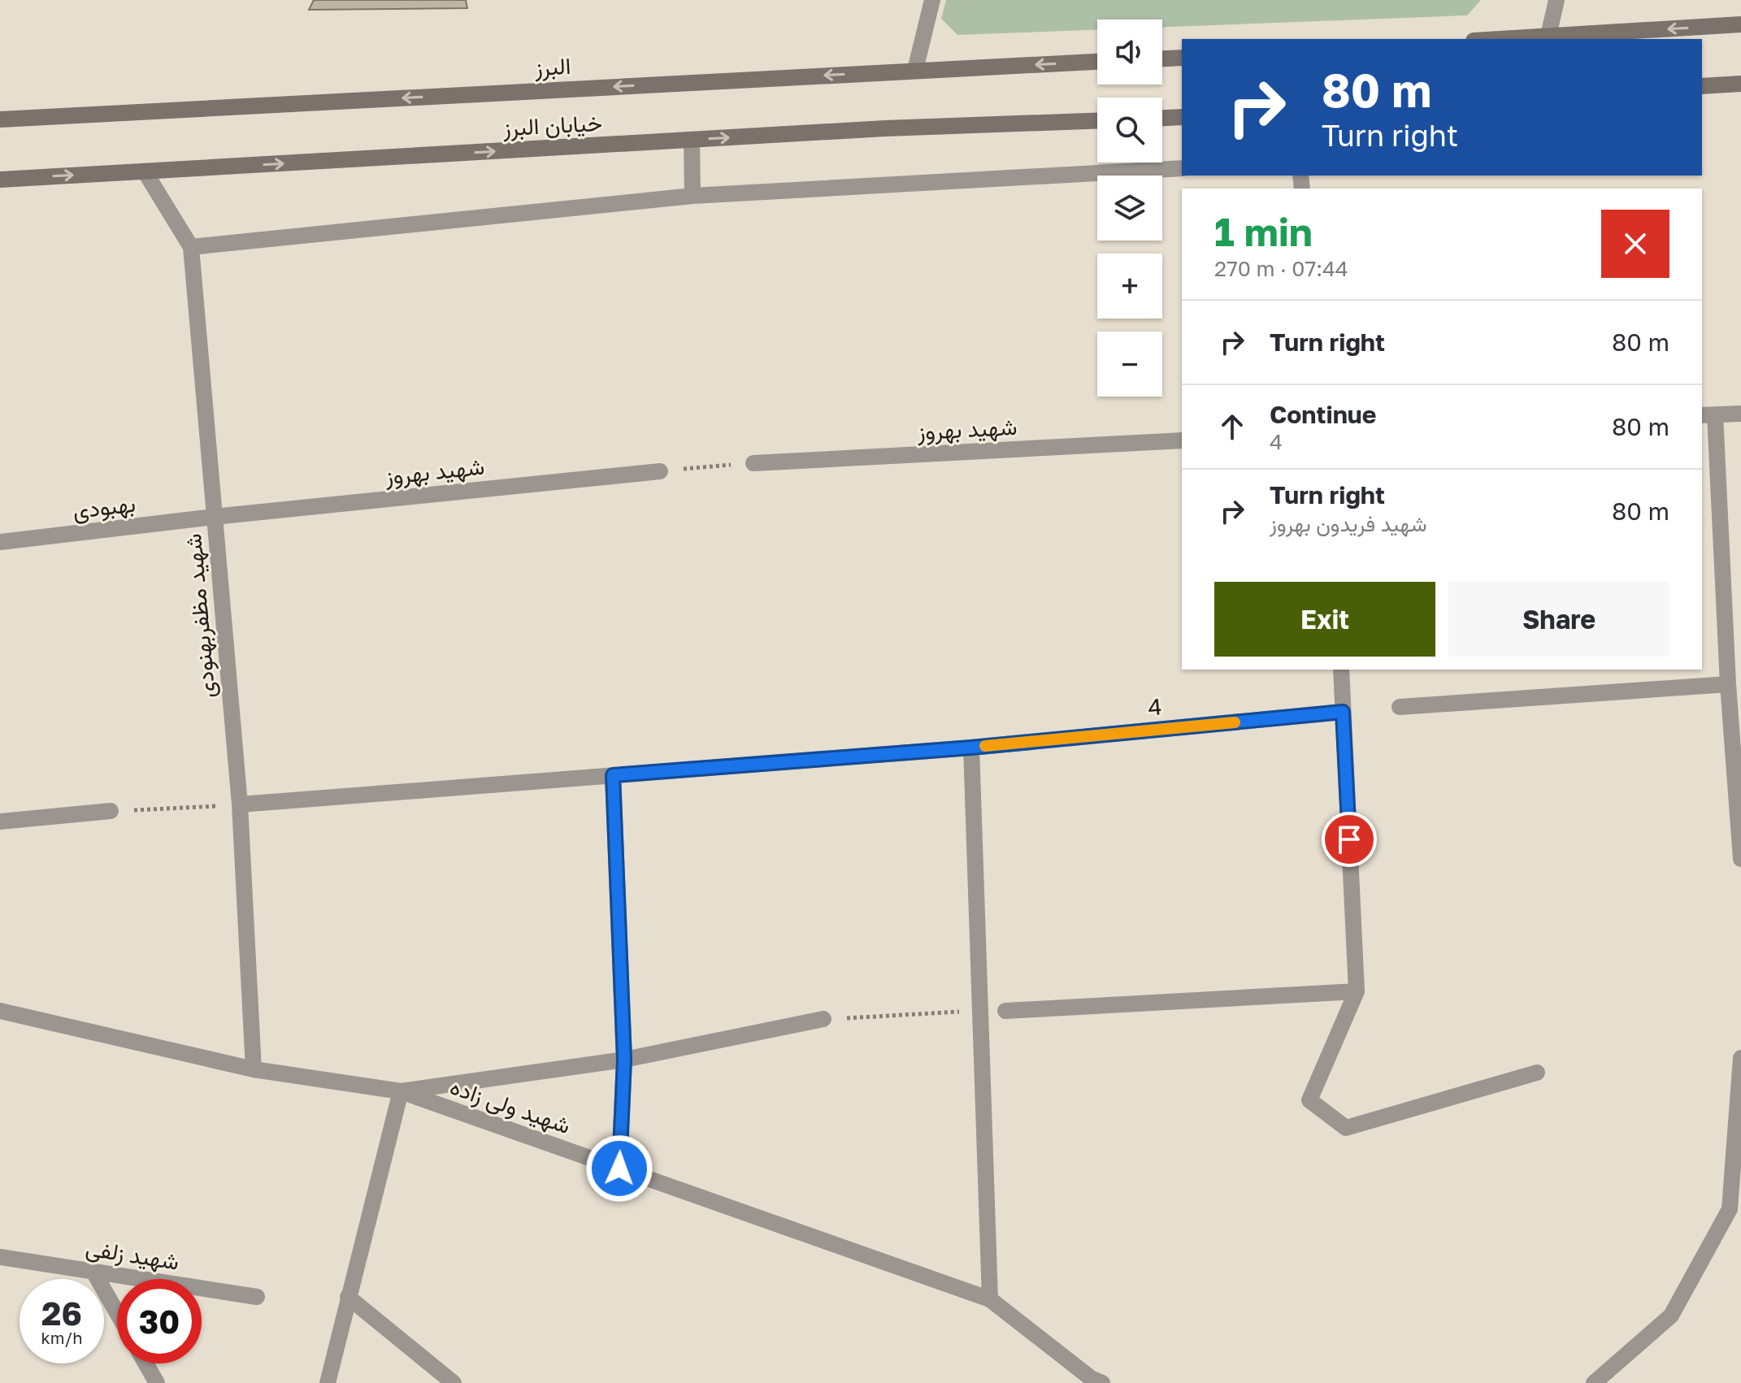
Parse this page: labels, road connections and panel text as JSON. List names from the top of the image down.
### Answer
{
  "streets": {
    "main road": ["البرز", "خیابان البرز"],
    "street": [
      "شهید بهروز",
      "بهبودی",
      "شهید مظفربهنودی",
      "4",
      "شهید ولی زاده",
      "شهید زلفی"
    ]
  },
  "crossings": [
    ["خیابان البرز", "شهید مظفربهنودی"],
    ["شهید بهروز", "بهبودی"],
    ["شهید بهروز", "شهید مظفربهنودی"],
    ["بهبودی", "شهید مظفربهنودی"],
    ["شهید مظفربهنودی", "4"],
    ["شهید مظفربهنودی", "شهید ولی زاده"]
  ],
  "one_way": ["البرز", "خیابان البرز"],
  "page": {
    "map_buttons": ["+", "−"],
    "turn": ["80 m", "Turn right"],
    "heading": ["1 min", "270 m · 07:44"],
    "list": [
      {
        "name": "Turn right",
        "value": "80 m"
      },
      {
        "name": "Continue",
        "note": "4",
        "value": "80 m"
      },
      {
        "name": "Turn right",
        "note": "شهید فریدون بهروز",
        "value": "80 m"
      }
    ],
    "buttons": ["Exit", "Share"],
    "speed": "26 km/h",
    "limit": "30"
  }
}
